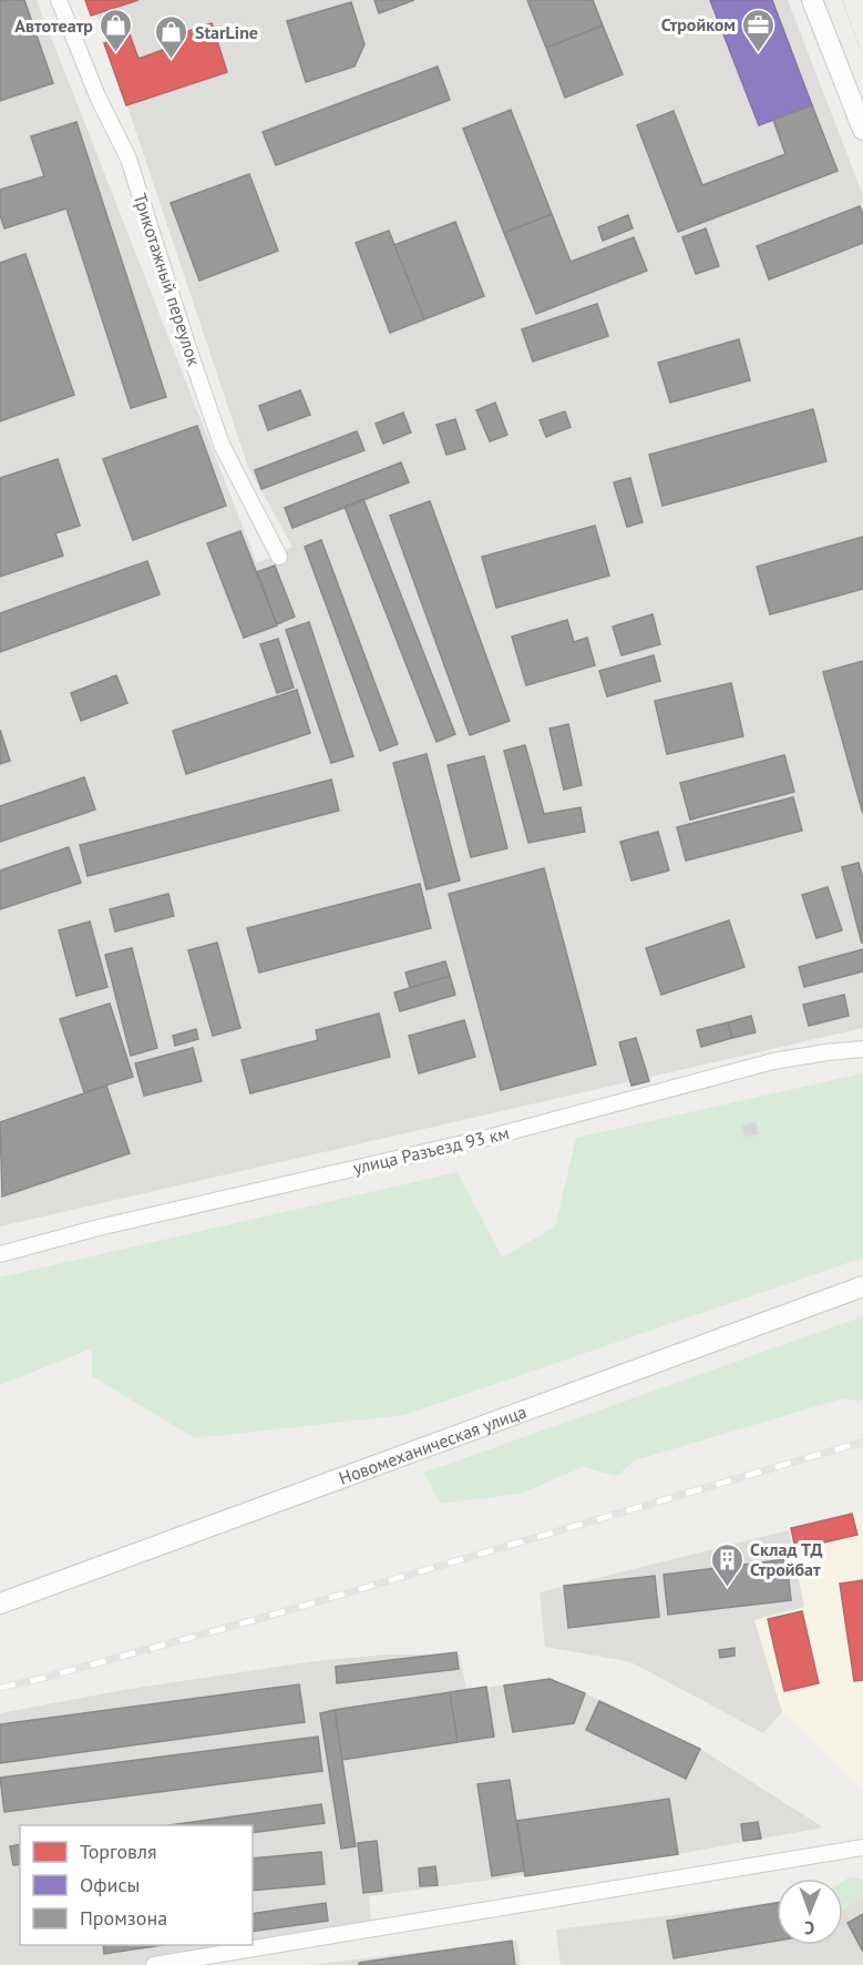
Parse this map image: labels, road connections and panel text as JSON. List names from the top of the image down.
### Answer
{
  "streets": {
    "main road": ["Новомеханическая улица"],
    "street": ["Трикотажный переулок", "улица Разъезд 93 км"]
  },
  "places": {
    "office": ["Стройком"],
    "shop": ["Автотеатр", "StarLine"],
    "building": ["Склад ТД Стройбат"]
  },
  "legend": ["Торговля", "Офисы", "Промзона"],
  "north": "bottom"
}
